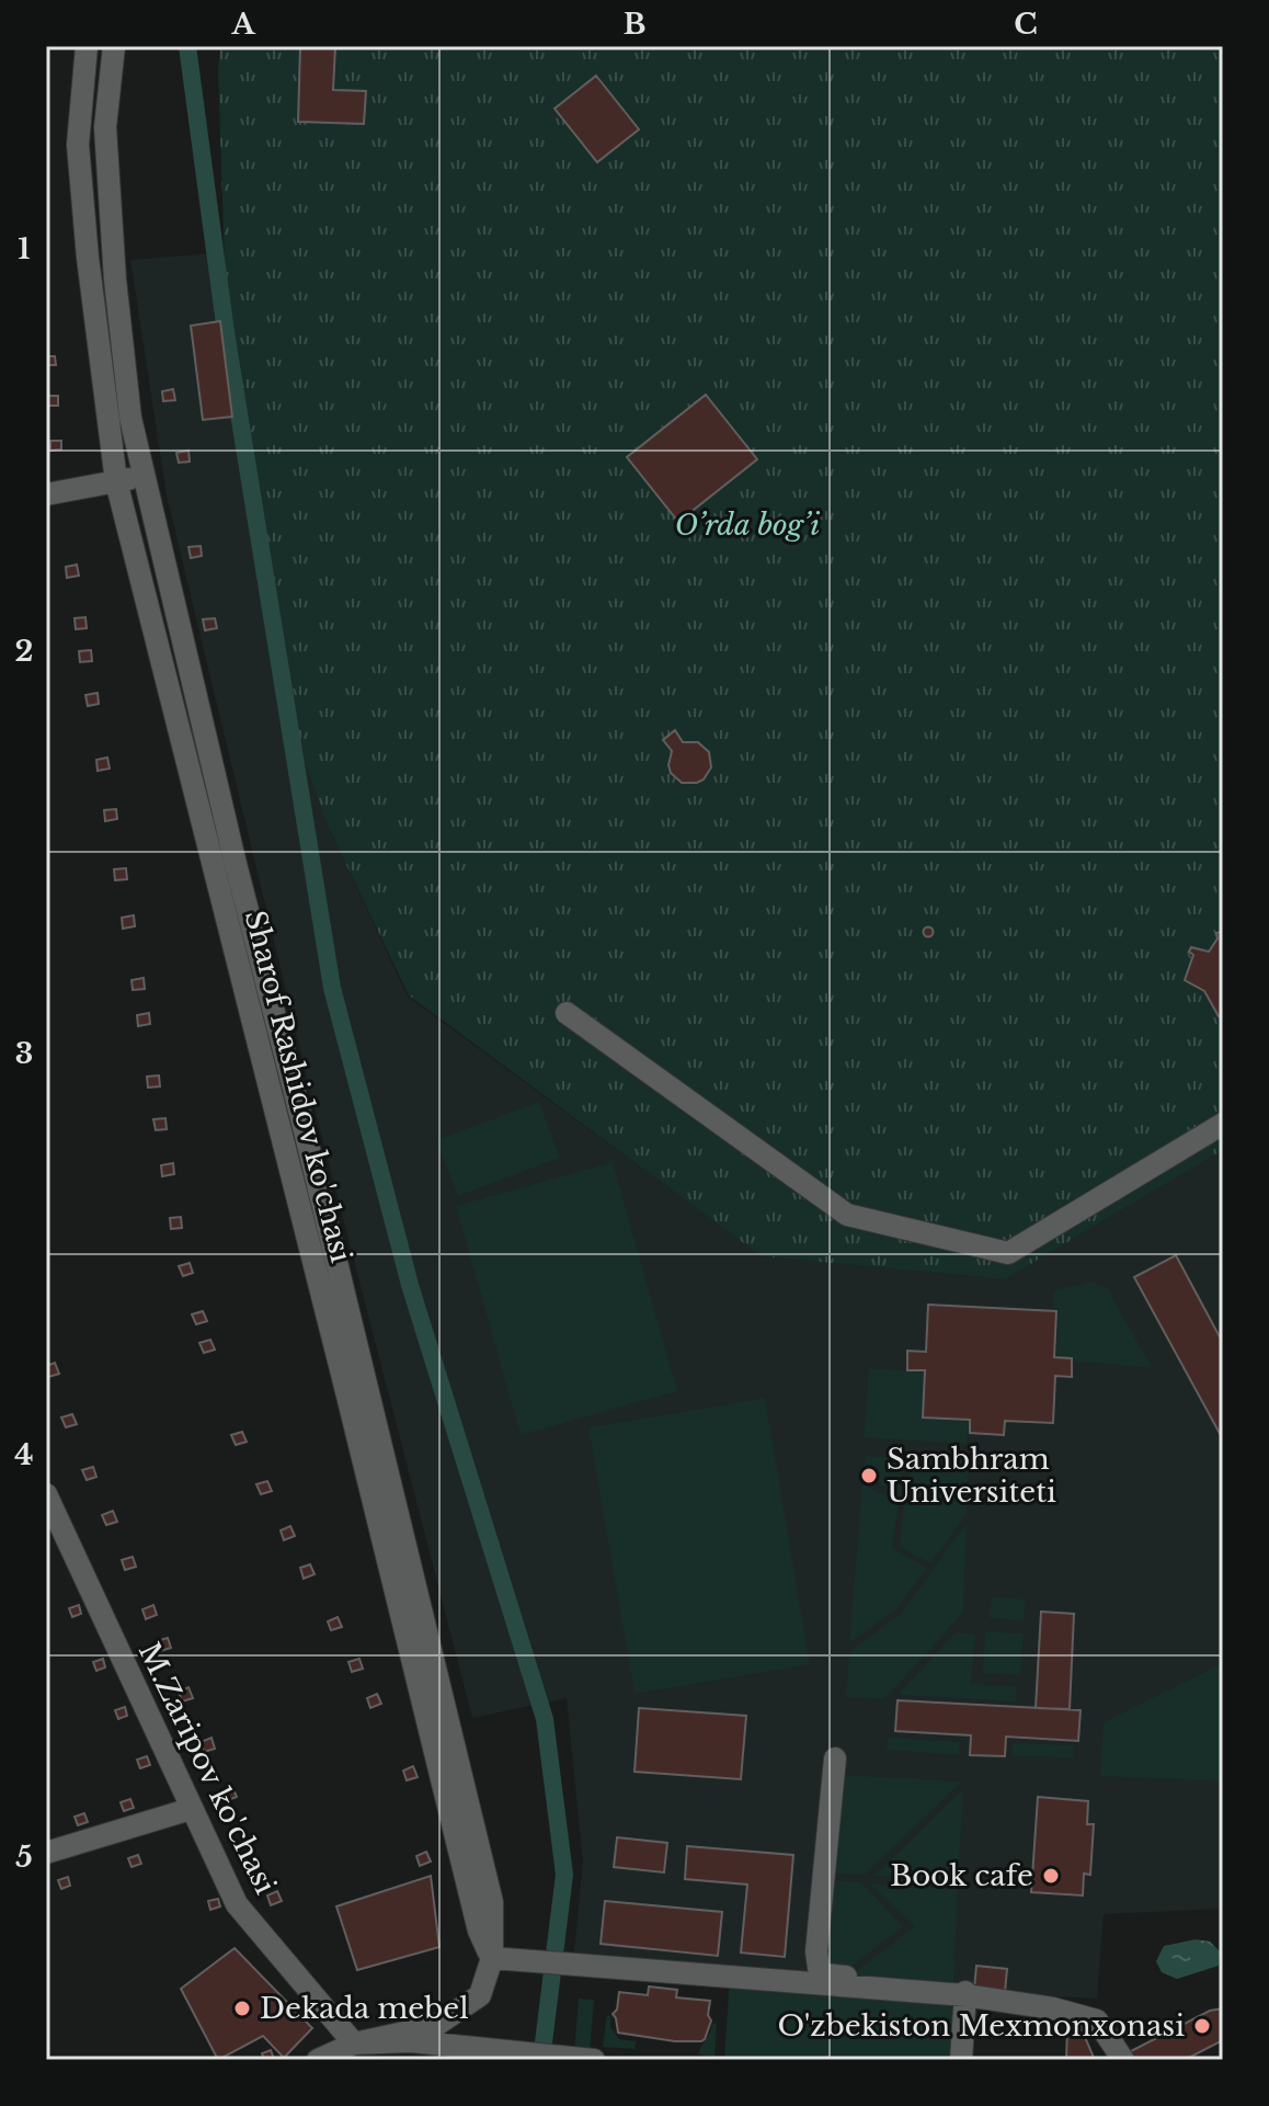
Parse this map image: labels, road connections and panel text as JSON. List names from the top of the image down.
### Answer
{
  "streets": {
    "street": ["Sharof Rashidov ko'chasi", "M.Zaripov ko'chasi"]
  },
  "parks": ["O’rda bog’i"],
  "places": [
    "Sambhram Universiteti",
    "Book cafe",
    "Dekada mebel",
    "O'zbekiston Mexmonxonasi"
  ],
  "grid": {
    "columns": ["A", "B", "C"],
    "rows": [
      "1",
      "2",
      "3",
      "4",
      "5"
    ]
  }
}
